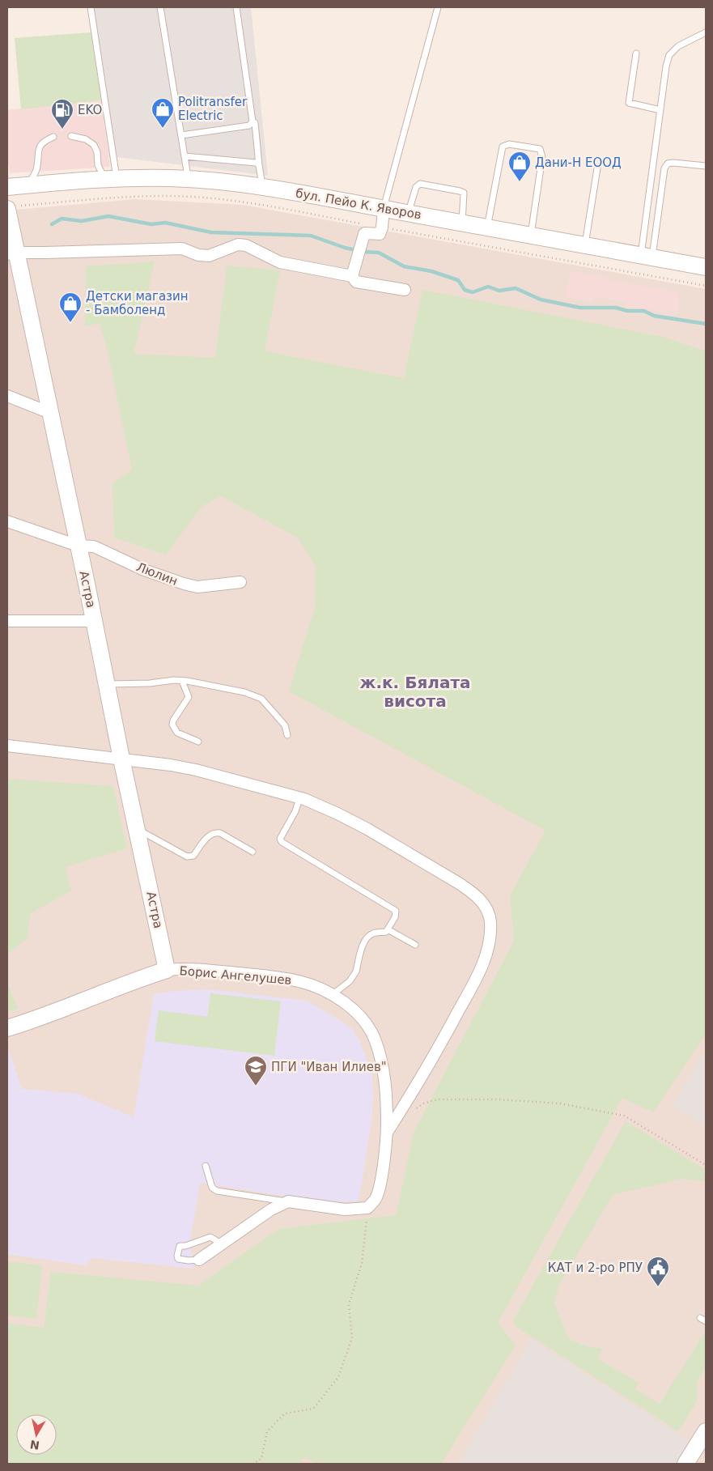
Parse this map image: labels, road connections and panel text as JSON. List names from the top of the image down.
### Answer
{
  "streets": {
    "street": [
      "бул. Пейо К. Яворов",
      "Люлин",
      "Астра",
      "Борис Ангелушев"
    ]
  },
  "crossings": [
    ["Люлин", "Астра"],
    ["Астра", "Борис Ангелушев"]
  ],
  "districts": ["ж.к. Бялата висота"],
  "places": {
    "shop": ["Politransfer Electric", "Дани-Н ЕООД", "Детски магазин - Бамболенд"],
    "fuel station": ["EKO"],
    "school or university": ["ПГИ \"Иван Илиев\""],
    "public building": ["КАТ и 2-ро РПУ"]
  },
  "north": "bottom"
}
